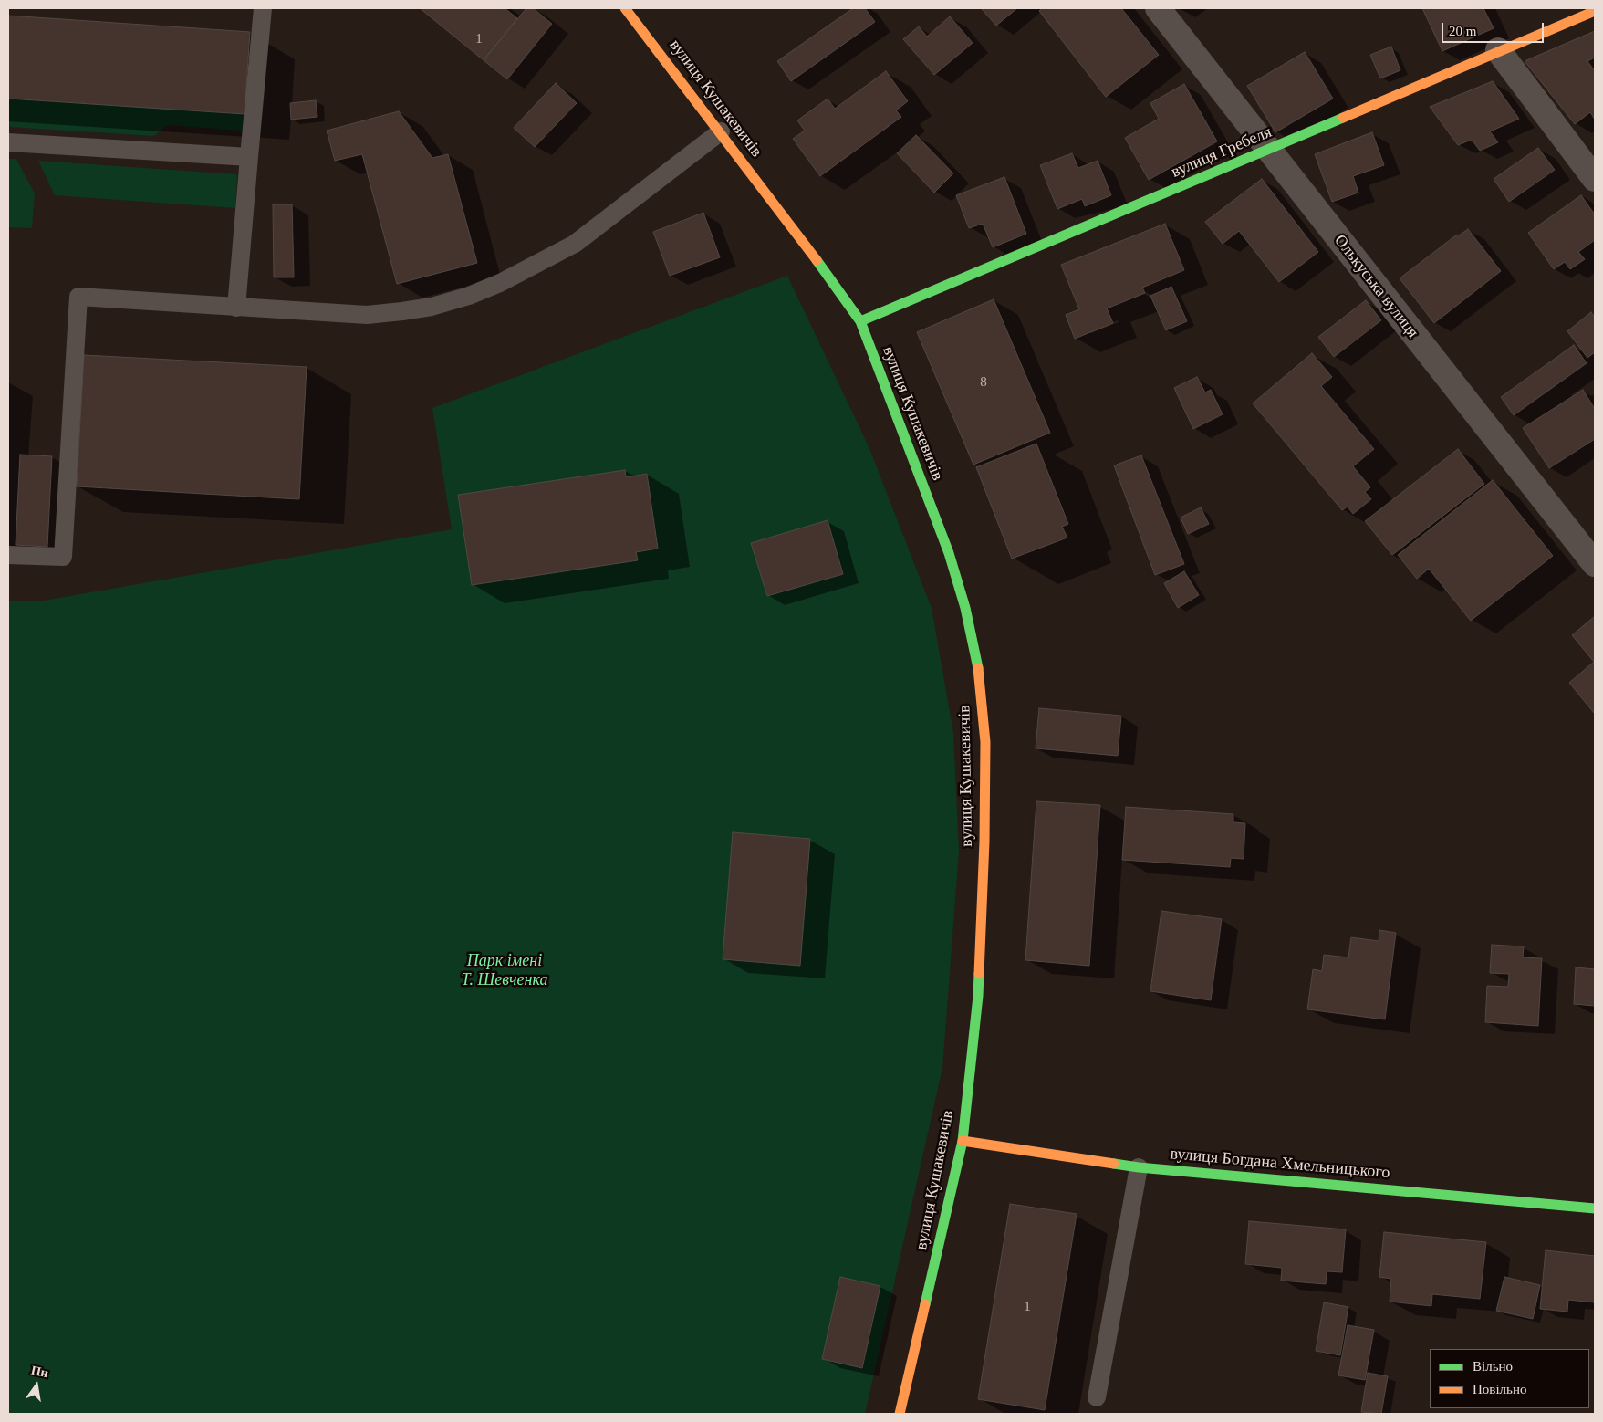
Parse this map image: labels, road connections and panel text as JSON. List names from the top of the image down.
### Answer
{
  "streets": {
    "street": [
      "вулиця Кушакевичів",
      "вулиця Гребеля",
      "Олькуська вулиця",
      "вулиця Богдана Хмельницького"
    ]
  },
  "crossings": [
    ["вулиця Кушакевичів", "вулиця Гребеля"],
    ["вулиця Кушакевичів", "вулиця Богдана Хмельницького"],
    ["вулиця Гребеля", "Олькуська вулиця"]
  ],
  "parks": ["Парк імені Т. Шевченка"],
  "house_numbers": ["1", "8", "1"],
  "legend": ["Вільно", "Повільно"],
  "scale_bar": "20 m",
  "north": "top"
}
